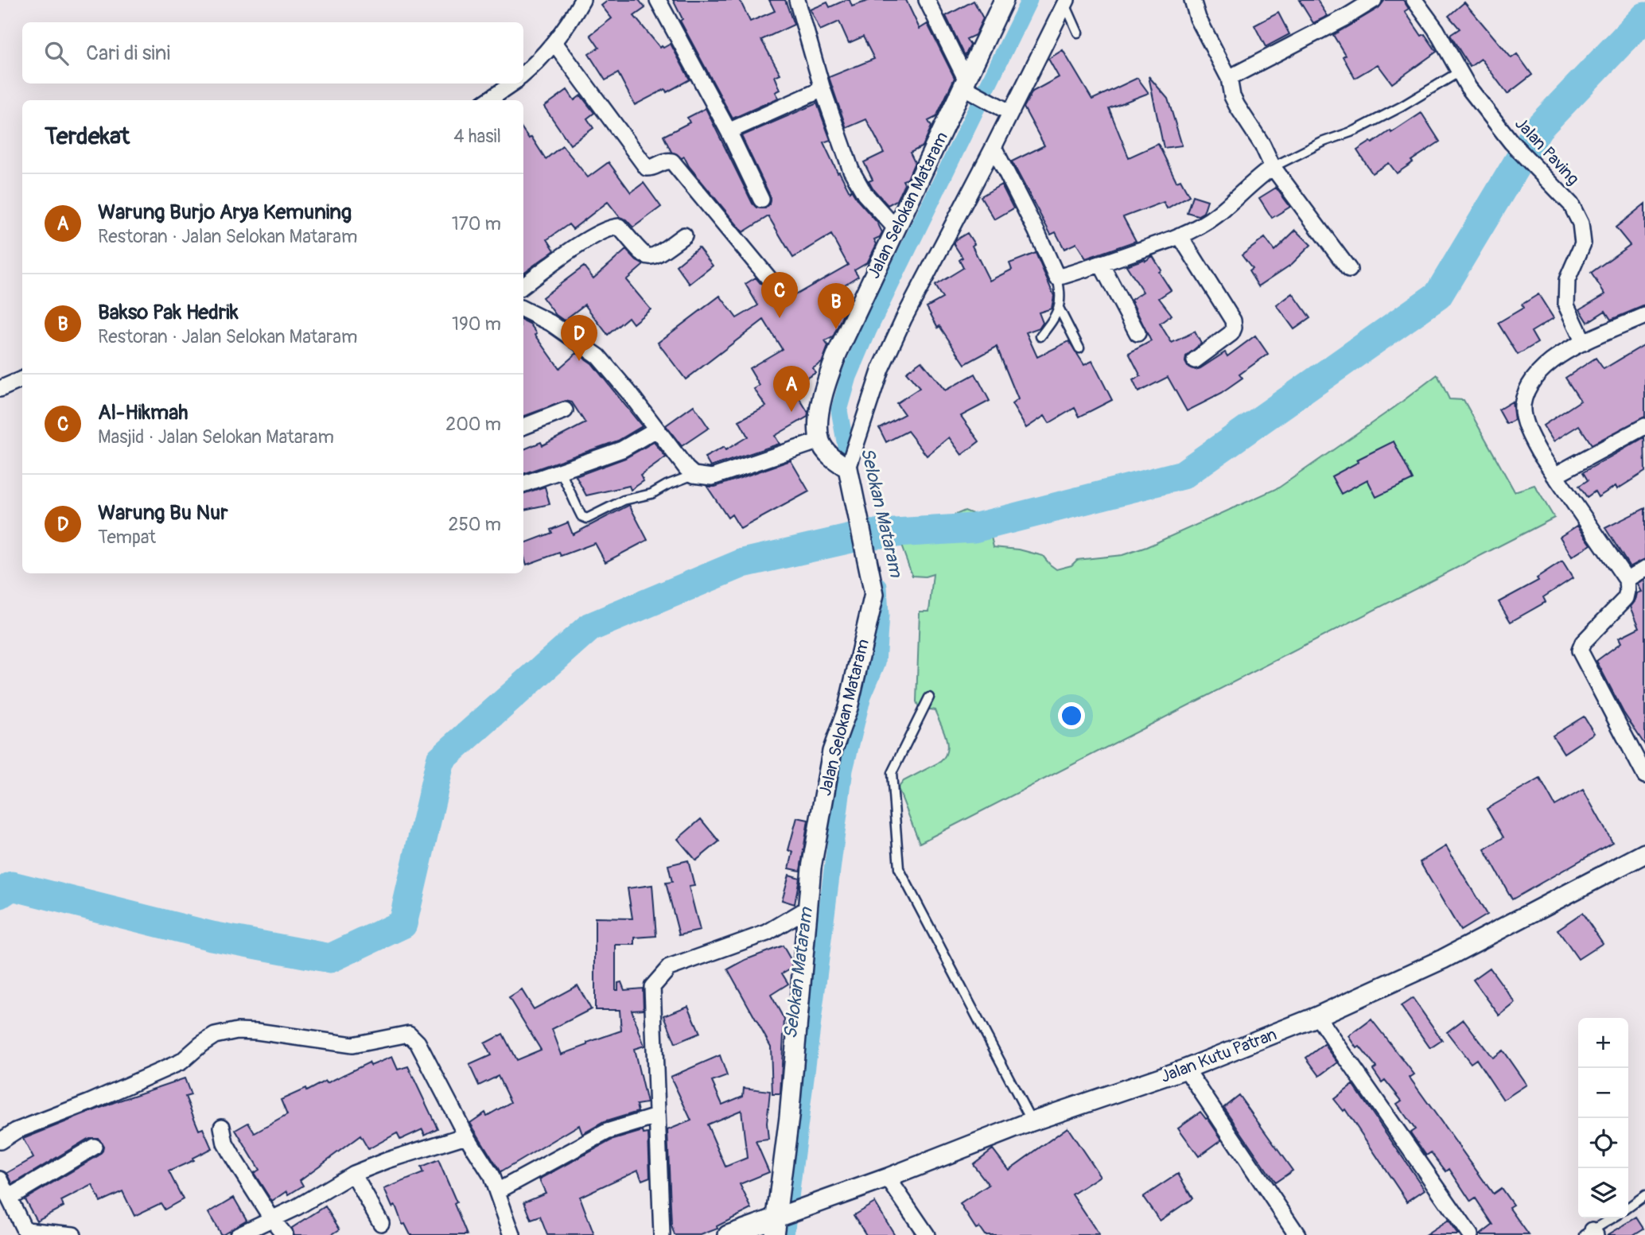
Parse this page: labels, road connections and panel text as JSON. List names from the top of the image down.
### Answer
{
  "streets": {
    "street": ["Jalan Paving", "Jalan Selokan Mataram", "Jalan Kutu Patran"]
  },
  "crossings": [
    ["Jalan Selokan Mataram", "Jalan Kutu Patran"]
  ],
  "water": ["Selokan Mataram"],
  "page": {
    "search": "Cari di sini",
    "heading": ["Terdekat", "4 hasil"],
    "list": [
      {
        "mark": "A",
        "name": "Warung Burjo Arya Kemuning",
        "note": "Restoran · Jalan Selokan Mataram",
        "value": "170 m"
      },
      {
        "mark": "B",
        "name": "Bakso Pak Hedrik",
        "note": "Restoran · Jalan Selokan Mataram",
        "value": "190 m"
      },
      {
        "mark": "C",
        "name": "Al-Hikmah",
        "note": "Masjid · Jalan Selokan Mataram",
        "value": "200 m"
      },
      {
        "mark": "D",
        "name": "Warung Bu Nur",
        "note": "Tempat",
        "value": "250 m"
      }
    ],
    "pins": [
      "C",
      "B",
      "D",
      "A"
    ],
    "map_buttons": ["+", "−"]
  }
}
